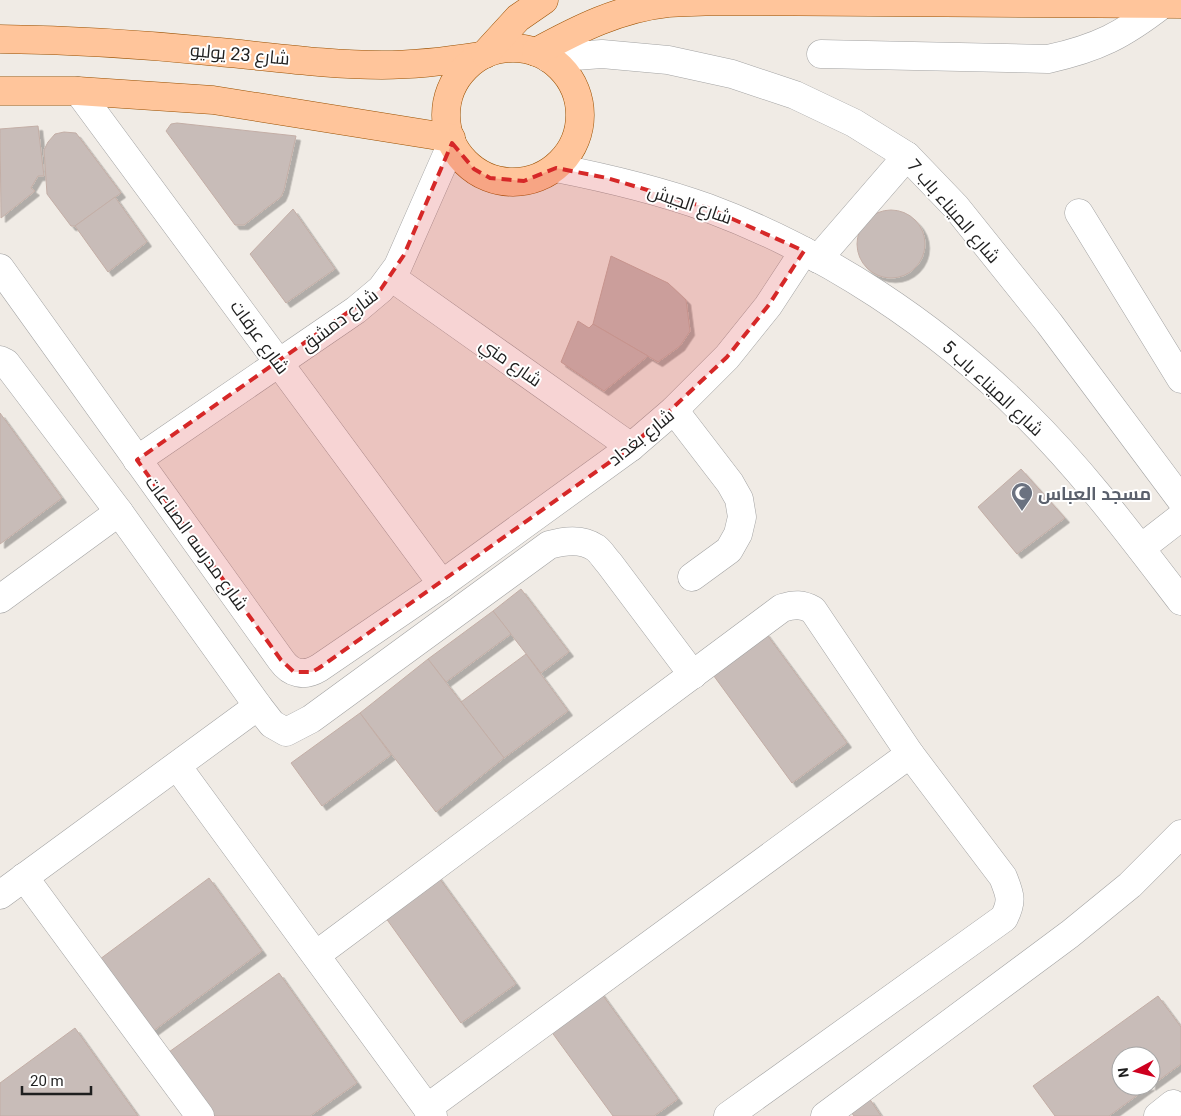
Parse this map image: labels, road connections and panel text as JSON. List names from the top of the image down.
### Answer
{
  "streets": {
    "main road": ["شارع 23 يوليو"],
    "street": [
      "شارع الجيش",
      "شارع الميناء باب 7",
      "شارع دمشق",
      "شارع عرفات",
      "شارع مني",
      "شارع الميناء باب 5",
      "شارع بغداد",
      "شارع مدرسه الصناعات"
    ]
  },
  "crossings": [
    ["شارع 23 يوليو", "شارع الجيش"],
    ["شارع 23 يوليو", "شارع الميناء باب 7"],
    ["شارع 23 يوليو", "شارع دمشق"],
    ["شارع الجيش", "شارع الميناء باب 7"],
    ["شارع الجيش", "شارع دمشق"],
    ["شارع الجيش", "شارع الميناء باب 5"],
    ["شارع الجيش", "شارع بغداد"],
    ["شارع الميناء باب 7", "شارع دمشق"],
    ["شارع الميناء باب 7", "شارع بغداد"],
    ["شارع دمشق", "شارع عرفات"],
    ["شارع دمشق", "شارع مني"],
    ["شارع دمشق", "شارع مدرسه الصناعات"],
    ["شارع عرفات", "شارع بغداد"],
    ["شارع عرفات", "شارع مدرسه الصناعات"],
    ["شارع مني", "شارع بغداد"],
    ["شارع الميناء باب 5", "شارع بغداد"],
    ["شارع بغداد", "شارع مدرسه الصناعات"]
  ],
  "places": {
    "mosque": ["مسجد العباس"]
  },
  "scale_bar": "20 m",
  "north": "left"
}
